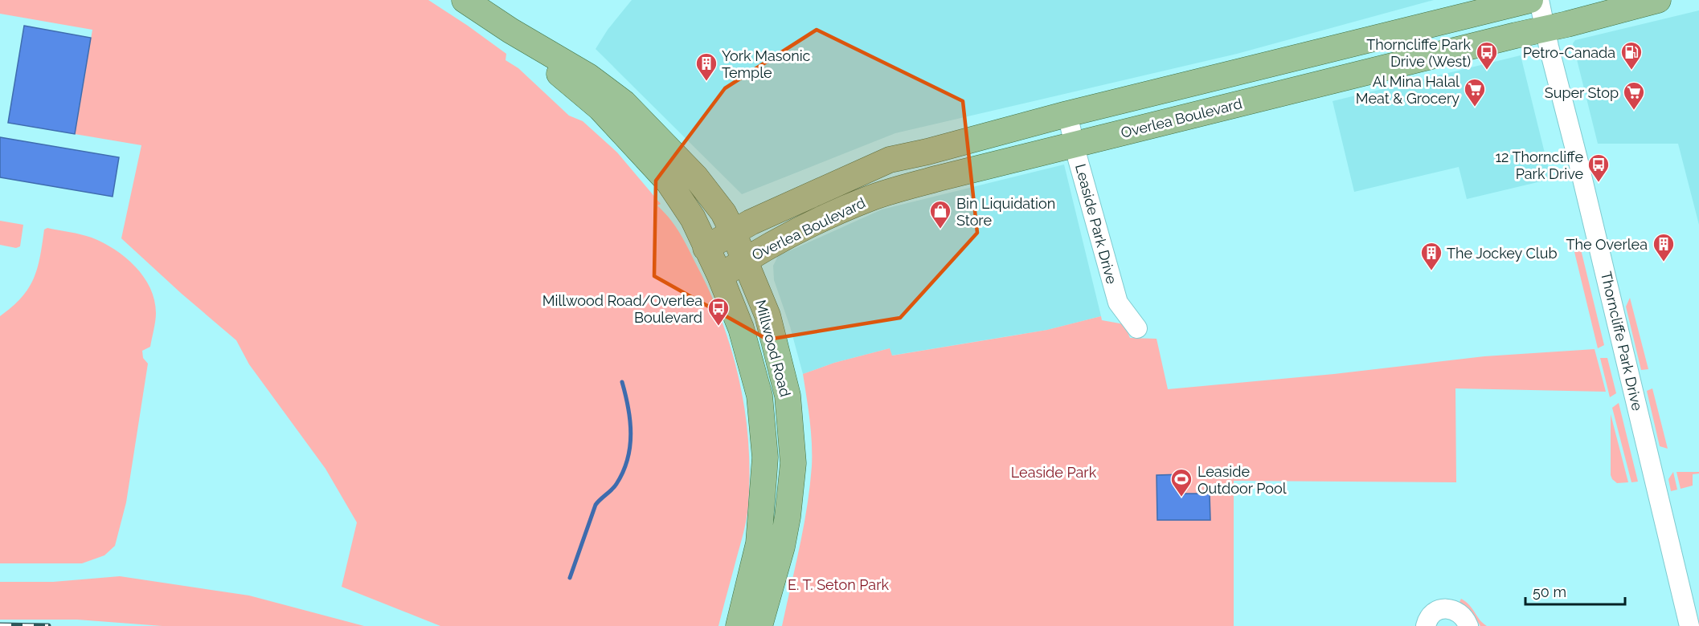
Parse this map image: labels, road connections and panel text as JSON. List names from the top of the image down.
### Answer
{
  "streets": {
    "main road": ["Overlea Boulevard", "Millwood Road"],
    "street": ["Leaside Park Drive", "Thorncliffe Park Drive"]
  },
  "crossings": [
    ["Overlea Boulevard", "Leaside Park Drive"],
    ["Overlea Boulevard", "Thorncliffe Park Drive"],
    ["Overlea Boulevard", "Millwood Road"]
  ],
  "parks": ["Leaside Park", "E. T. Seton Park"],
  "places": {
    "bus stop": ["Thorncliffe Park Drive (West)", "12 Thorncliffe Park Drive", "Millwood Road/Overlea Boulevard"],
    "fuel station": ["Petro-Canada"],
    "building": ["York Masonic Temple", "The Overlea", "The Jockey Club"],
    "supermarket": ["Al Mina Halal Meat & Grocery", "Super Stop"],
    "shop": ["Bin Liquidation Store"],
    "sports": ["Leaside Outdoor Pool"]
  },
  "scale_bar": "50 m"
}
